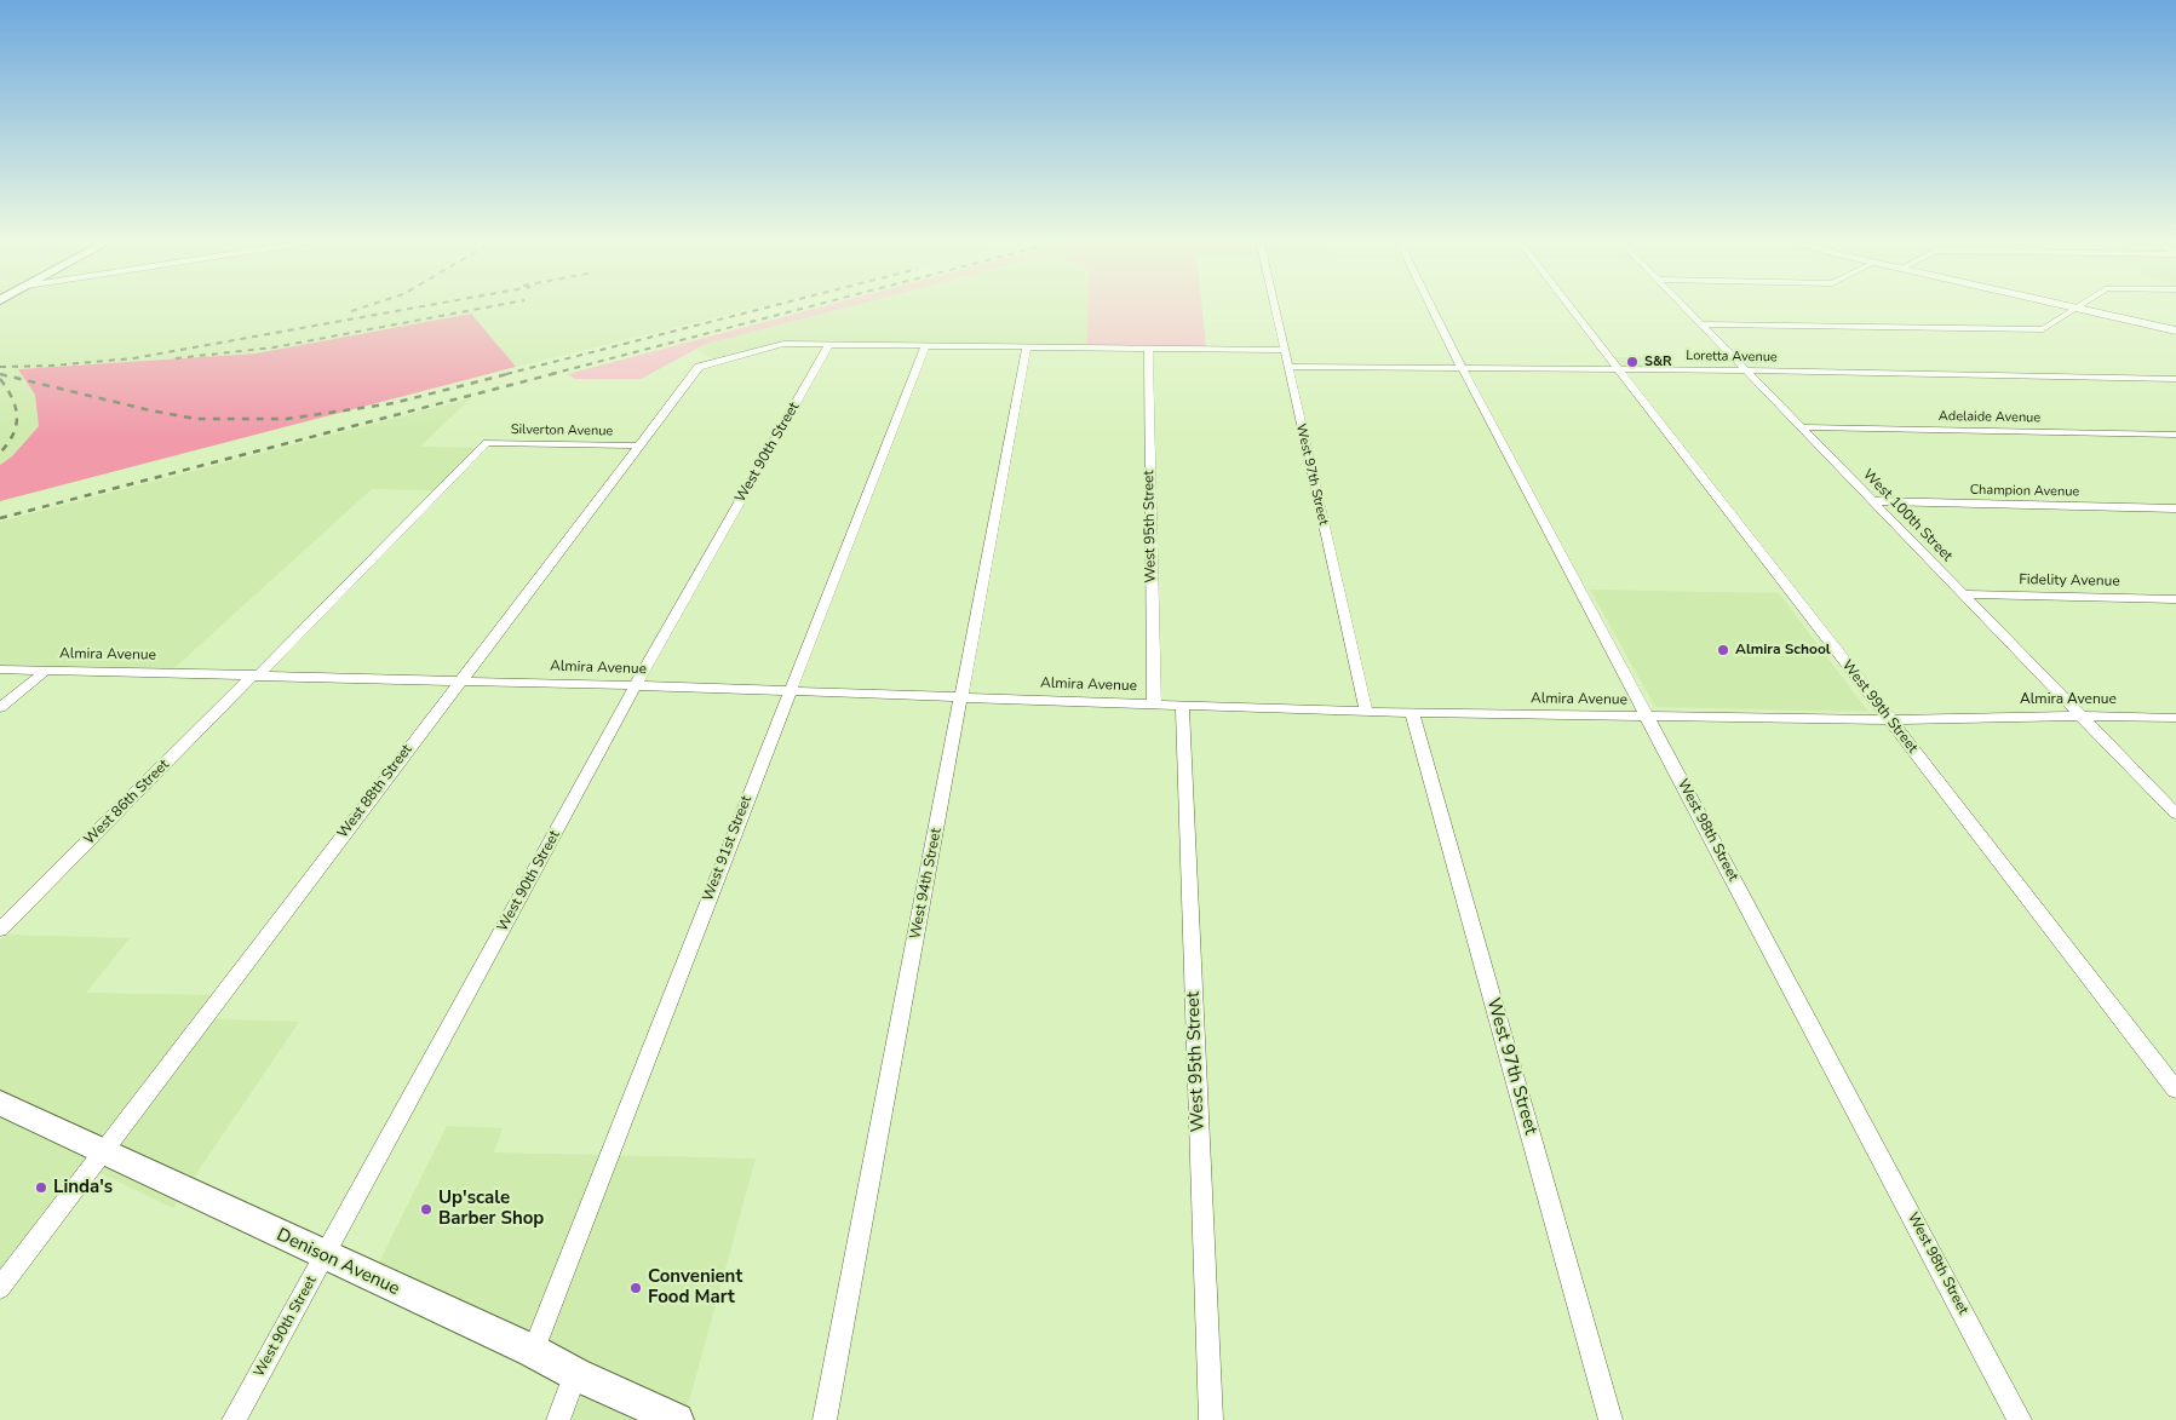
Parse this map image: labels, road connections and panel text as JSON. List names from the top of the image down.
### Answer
{
  "streets": {
    "main road": ["Denison Avenue"],
    "street": [
      "Loretta Avenue",
      "Adelaide Avenue",
      "Silverton Avenue",
      "West 90th Street",
      "West 97th Street",
      "Champion Avenue",
      "West 100th Street",
      "West 95th Street",
      "Fidelity Avenue",
      "Almira Avenue",
      "West 99th Street",
      "West 88th Street",
      "West 86th Street",
      "West 98th Street",
      "West 91st Street",
      "West 94th Street"
    ]
  },
  "crossings": [
    ["Loretta Avenue", "West 97th Street"],
    ["Loretta Avenue", "West 100th Street"],
    ["Loretta Avenue", "West 99th Street"],
    ["Loretta Avenue", "West 98th Street"],
    ["Adelaide Avenue", "West 100th Street"],
    ["Silverton Avenue", "West 88th Street"],
    ["Silverton Avenue", "West 86th Street"],
    ["West 90th Street", "Almira Avenue"],
    ["West 90th Street", "West 88th Street"],
    ["West 90th Street", "Denison Avenue"],
    ["West 97th Street", "Almira Avenue"],
    ["West 97th Street", "West 88th Street"],
    ["Champion Avenue", "West 100th Street"],
    ["West 100th Street", "Fidelity Avenue"],
    ["West 100th Street", "Almira Avenue"],
    ["West 95th Street", "Almira Avenue"],
    ["West 95th Street", "West 88th Street"],
    ["Almira Avenue", "West 99th Street"],
    ["Almira Avenue", "West 88th Street"],
    ["Almira Avenue", "West 86th Street"],
    ["Almira Avenue", "West 98th Street"],
    ["Almira Avenue", "West 91st Street"],
    ["Almira Avenue", "West 94th Street"],
    ["West 88th Street", "West 91st Street"],
    ["West 88th Street", "West 94th Street"],
    ["West 88th Street", "Denison Avenue"],
    ["West 91st Street", "Denison Avenue"]
  ],
  "places": [
    "S&R",
    "Almira School",
    "Linda's",
    "Up'scale Barber Shop",
    "Convenient Food Mart"
  ]
}
